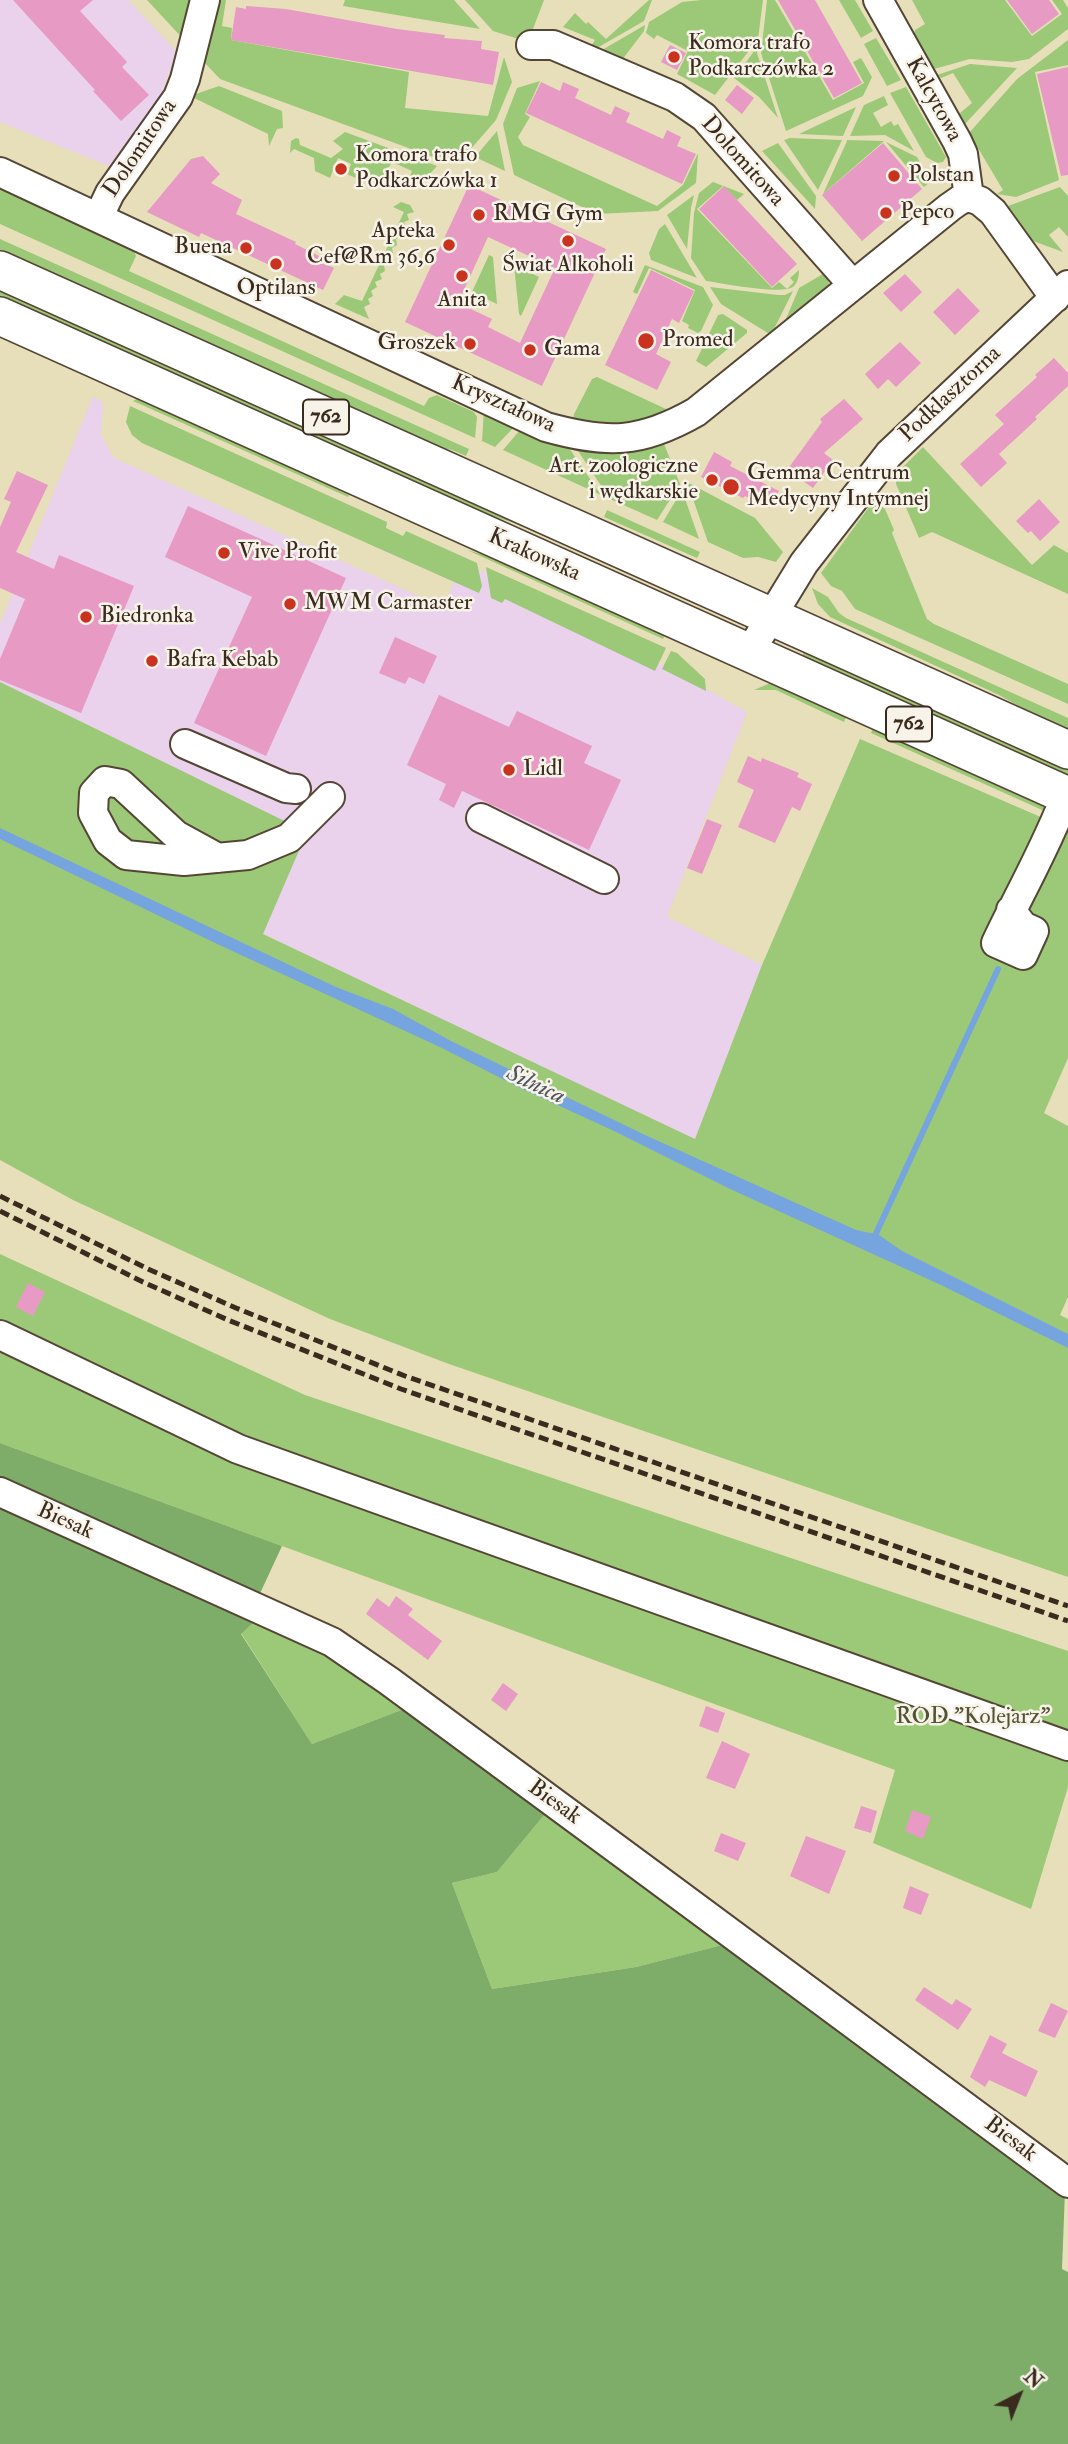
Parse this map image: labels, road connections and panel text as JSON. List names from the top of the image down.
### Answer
{
  "streets": {
    "main road": ["762", "Krakowska"],
    "street": [
      "Kalcytowa",
      "Dolomitowa",
      "Podklasztorna",
      "Kryształowa",
      "Biesak"
    ]
  },
  "crossings": [
    ["Kalcytowa", "Kryształowa"],
    ["Dolomitowa", "Kryształowa"],
    ["Podklasztorna", "Krakowska"]
  ],
  "water": ["Silnica"],
  "parks": ["ROD \"Kolejarz\""],
  "places": [
    "Komora trafo Podkarczówka 2",
    "Komora trafo Podkarczówka 1",
    "Polstan",
    "Pepco",
    "RMG Gym",
    "Świat Alkoholi",
    "Apteka Cef@Rm 36,6",
    "Buena",
    "Optilans",
    "Anita",
    "Promed",
    "Groszek",
    "Gama",
    "Art. zoologiczne i wędkarskie",
    "Gemma Centrum Medycyny Intymnej",
    "Vive Profit",
    "MWM Carmaster",
    "Biedronka",
    "Bafra Kebab",
    "Lidl"
  ],
  "north": "top right"
}
